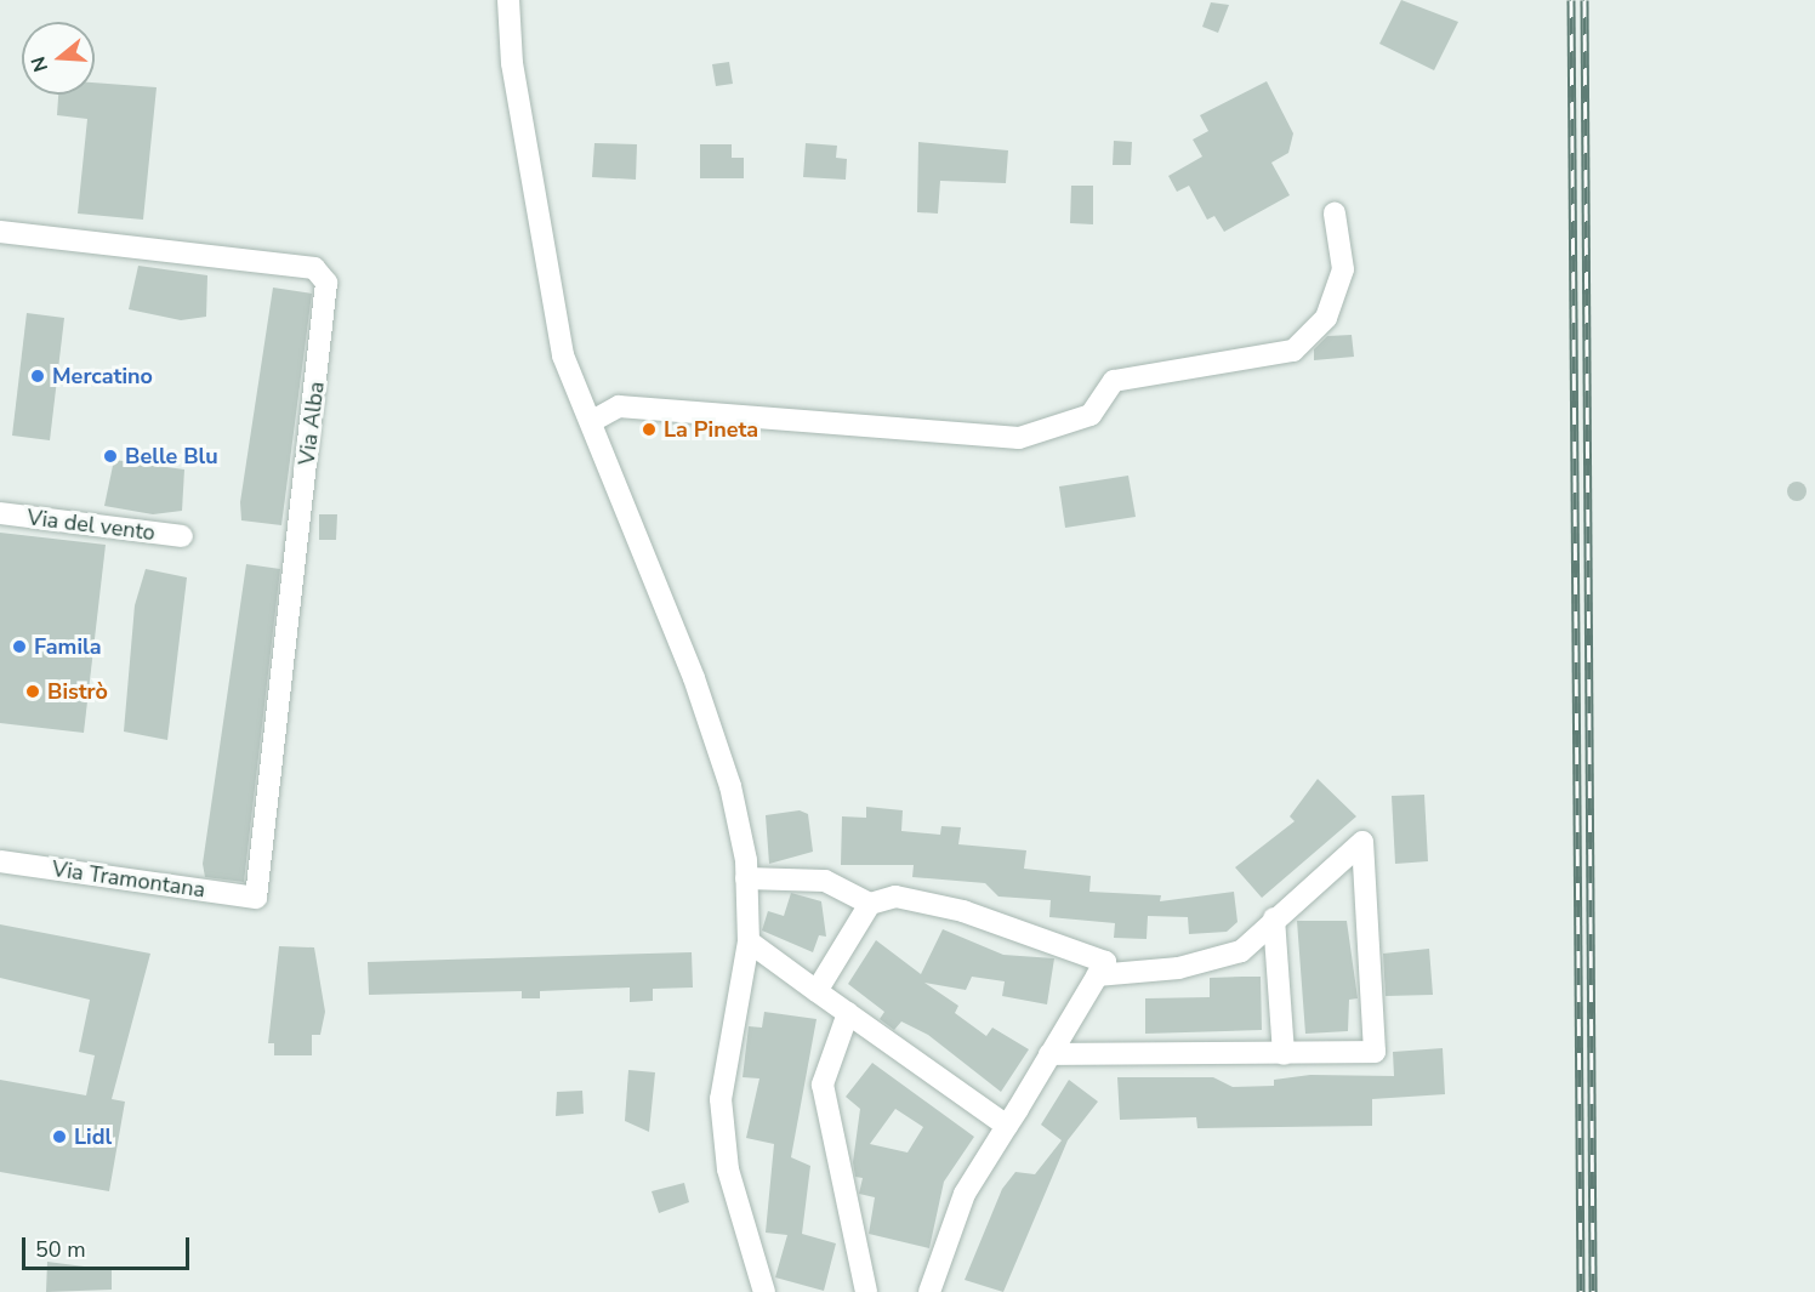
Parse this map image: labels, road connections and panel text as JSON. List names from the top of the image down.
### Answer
{
  "streets": {
    "street": ["Via Alba", "Via del vento", "Via Tramontana"]
  },
  "crossings": [
    ["Via Alba", "Via Tramontana"]
  ],
  "places": [
    "Mercatino",
    "La Pineta",
    "Belle Blu",
    "Famila",
    "Bistrò",
    "Lidl"
  ],
  "scale_bar": "50 m",
  "north": "left"
}
